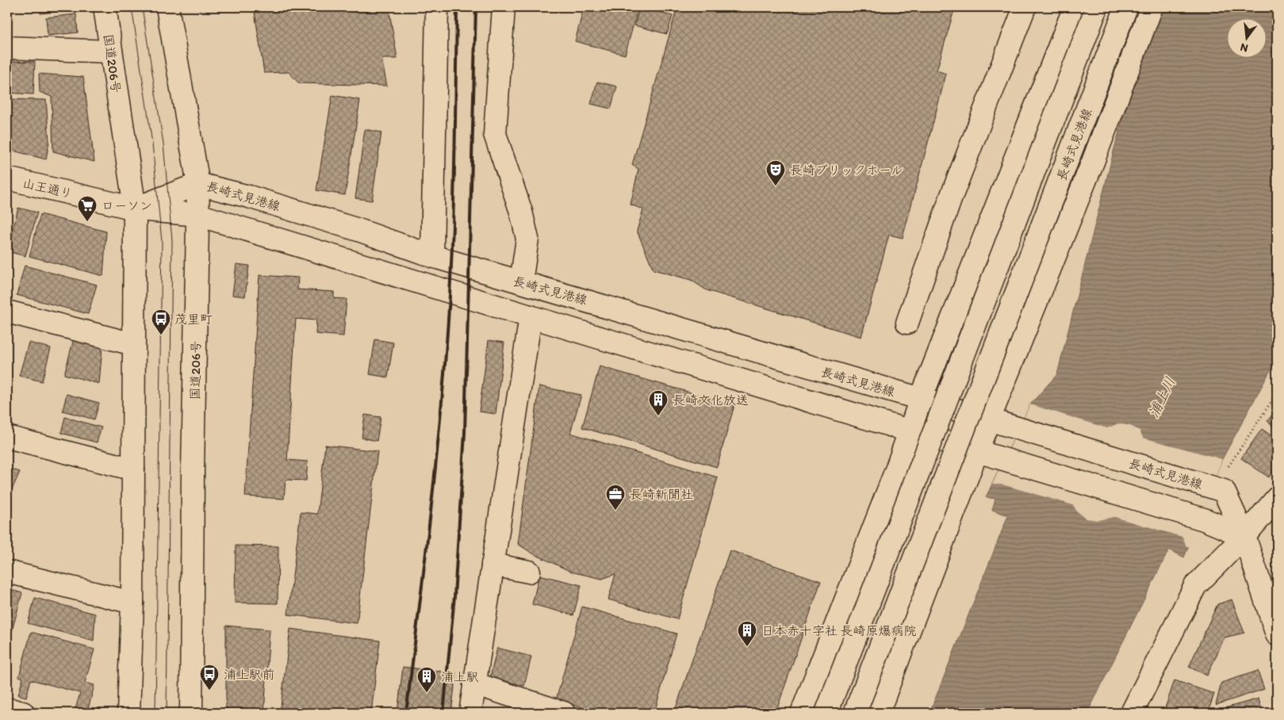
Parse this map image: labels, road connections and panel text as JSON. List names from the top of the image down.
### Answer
{
  "streets": {
    "main road": ["国道206号", "長崎式見港線", "山王通り"]
  },
  "crossings": [
    ["国道206号", "長崎式見港線"],
    ["国道206号", "山王通り"],
    ["長崎式見港線", "山王通り"]
  ],
  "water": ["浦上川"],
  "places": {
    "theatre": ["長崎ブリックホール"],
    "supermarket": ["ローソン"],
    "bus stop": ["茂里町", "浦上駅前"],
    "building": ["長崎文化放送", "日本赤十字社 長崎原爆病院", "浦上駅"],
    "office": ["長崎新聞社"]
  },
  "north": "bottom"
}
